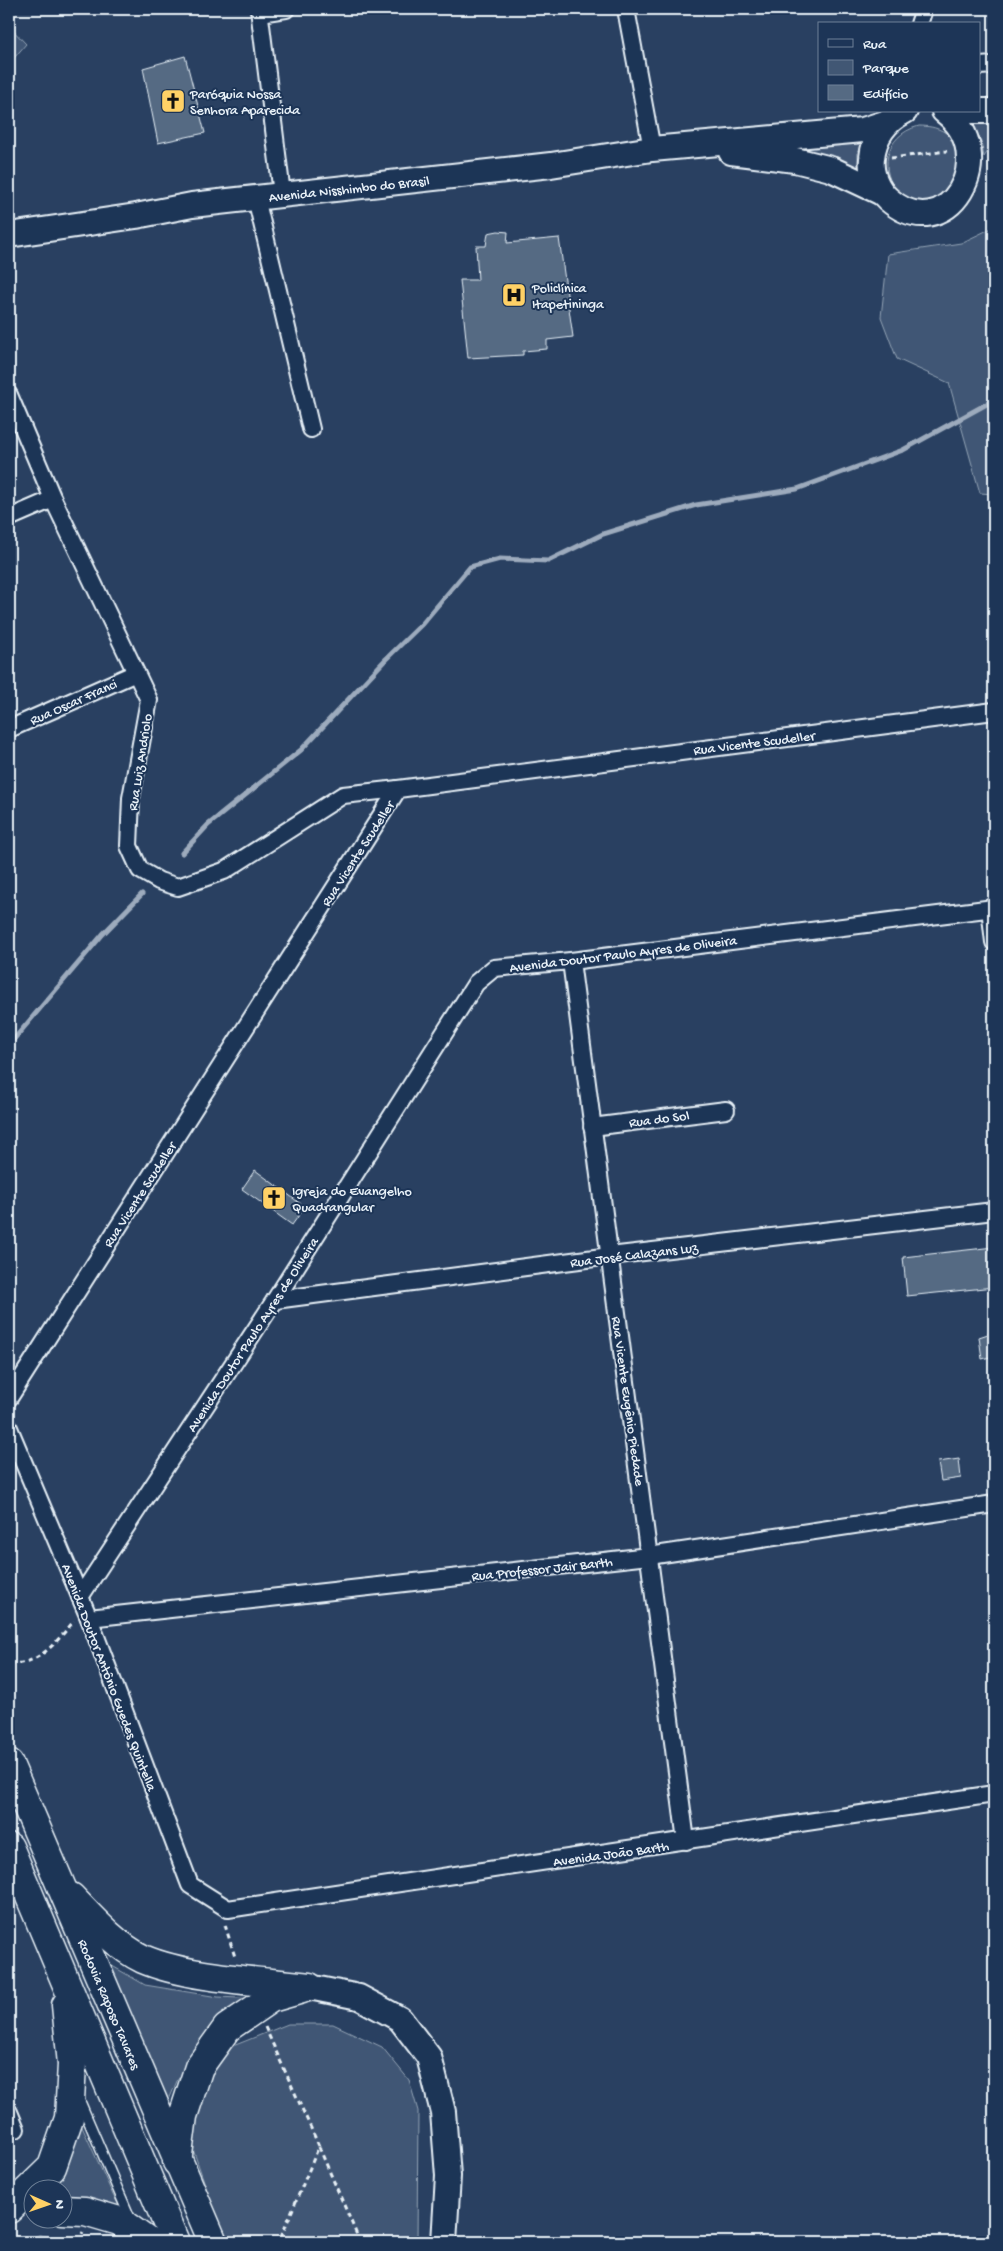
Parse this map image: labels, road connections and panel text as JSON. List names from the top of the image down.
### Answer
{
  "streets": {
    "highway": ["Rodovia Raposo Tavares"],
    "main road": ["Avenida Nisshimbo do Brasil"],
    "street": [
      "Rua Oscar Franci",
      "Rua Vicente Scudeller",
      "Rua Luiz Andriolo",
      "Avenida Doutor Paulo Ayres de Oliveira",
      "Rua do Sol",
      "Rua José Calazans Luz",
      "Rua Vicente Eugênio Piedade",
      "Rua Professor Jair Barth",
      "Avenida Doutor Antônio Guedes Quintella",
      "Avenida João Barth"
    ]
  },
  "crossings": [
    ["Rua Oscar Franci", "Rua Luiz Andriolo"],
    ["Rua Vicente Scudeller", "Rua Luiz Andriolo"],
    ["Avenida Doutor Paulo Ayres de Oliveira", "Rua José Calazans Luz"],
    ["Avenida Doutor Paulo Ayres de Oliveira", "Rua Vicente Eugênio Piedade"],
    ["Avenida Doutor Paulo Ayres de Oliveira", "Rua Professor Jair Barth"],
    ["Avenida Doutor Paulo Ayres de Oliveira", "Avenida Doutor Antônio Guedes Quintella"],
    ["Rua do Sol", "Rua Vicente Eugênio Piedade"],
    ["Rua José Calazans Luz", "Rua Vicente Eugênio Piedade"],
    ["Rua Vicente Eugênio Piedade", "Rua Professor Jair Barth"],
    ["Rua Vicente Eugênio Piedade", "Avenida João Barth"],
    ["Rua Professor Jair Barth", "Avenida Doutor Antônio Guedes Quintella"],
    ["Avenida Doutor Antônio Guedes Quintella", "Avenida João Barth"]
  ],
  "places": {
    "church": ["Paróquia Nossa Senhora Aparecida", "Igreja do Evangelho Quadrangular"],
    "hospital": ["Policlínica Itapetininga"]
  },
  "legend": ["Rua", "Parque", "Edifício"],
  "north": "right"
}
